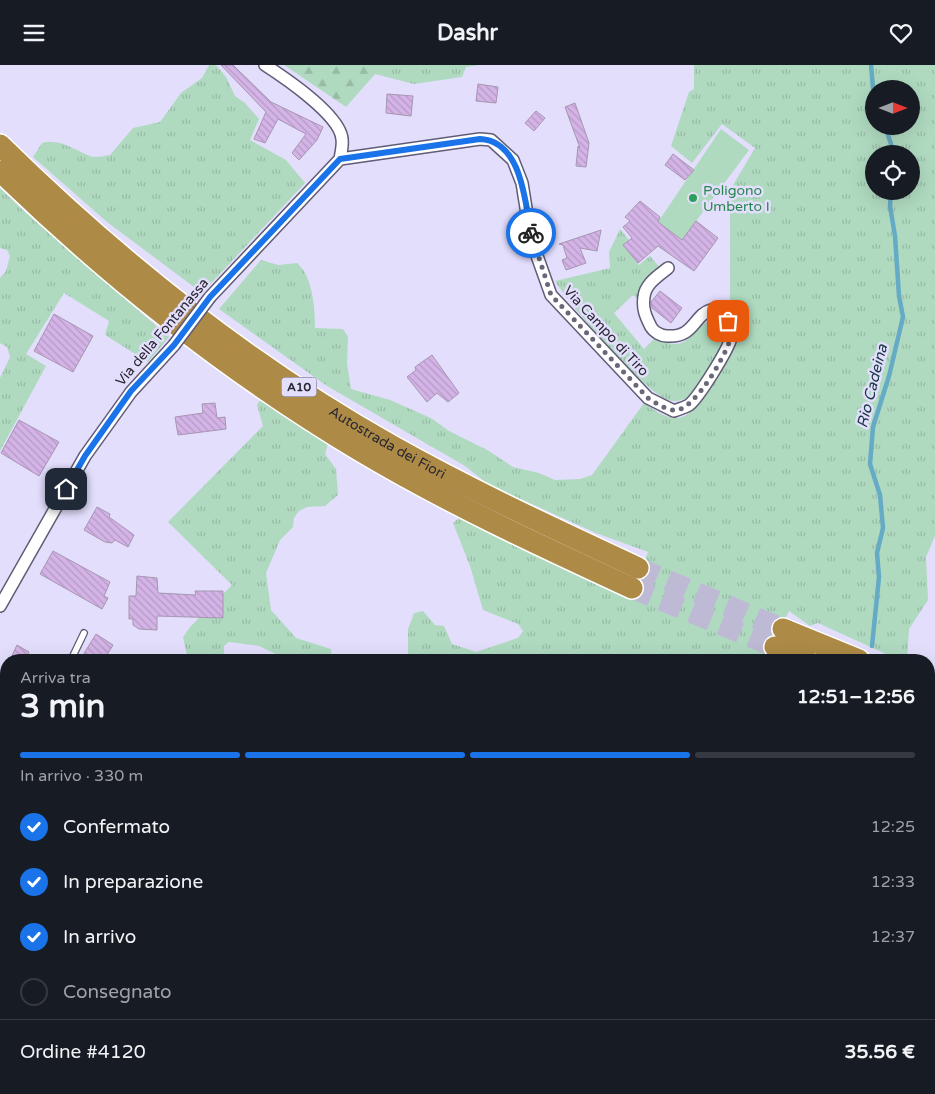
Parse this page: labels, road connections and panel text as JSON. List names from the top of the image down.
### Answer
{
  "streets": {
    "highway": ["A10", "Autostrada dei Fiori"],
    "street": ["Via Campo di Tiro", "Via della Fontanassa"]
  },
  "crossings": [
    ["Via Campo di Tiro", "Via della Fontanassa"]
  ],
  "water": ["Rio Cadeina"],
  "places": ["Poligono Umberto I"],
  "north": "right",
  "page": {
    "header": "Dashr",
    "heading": ["3 min", "Arriva tra", "12:51–12:56"],
    "panel": ["Ordine #4120", "35.56 €"],
    "bar": "In arrivo · 330 m",
    "list": [
      ["Confermato", "12:25"],
      ["In preparazione", "12:33"],
      ["In arrivo", "12:37"],
      "Consegnato"
    ]
  }
}
